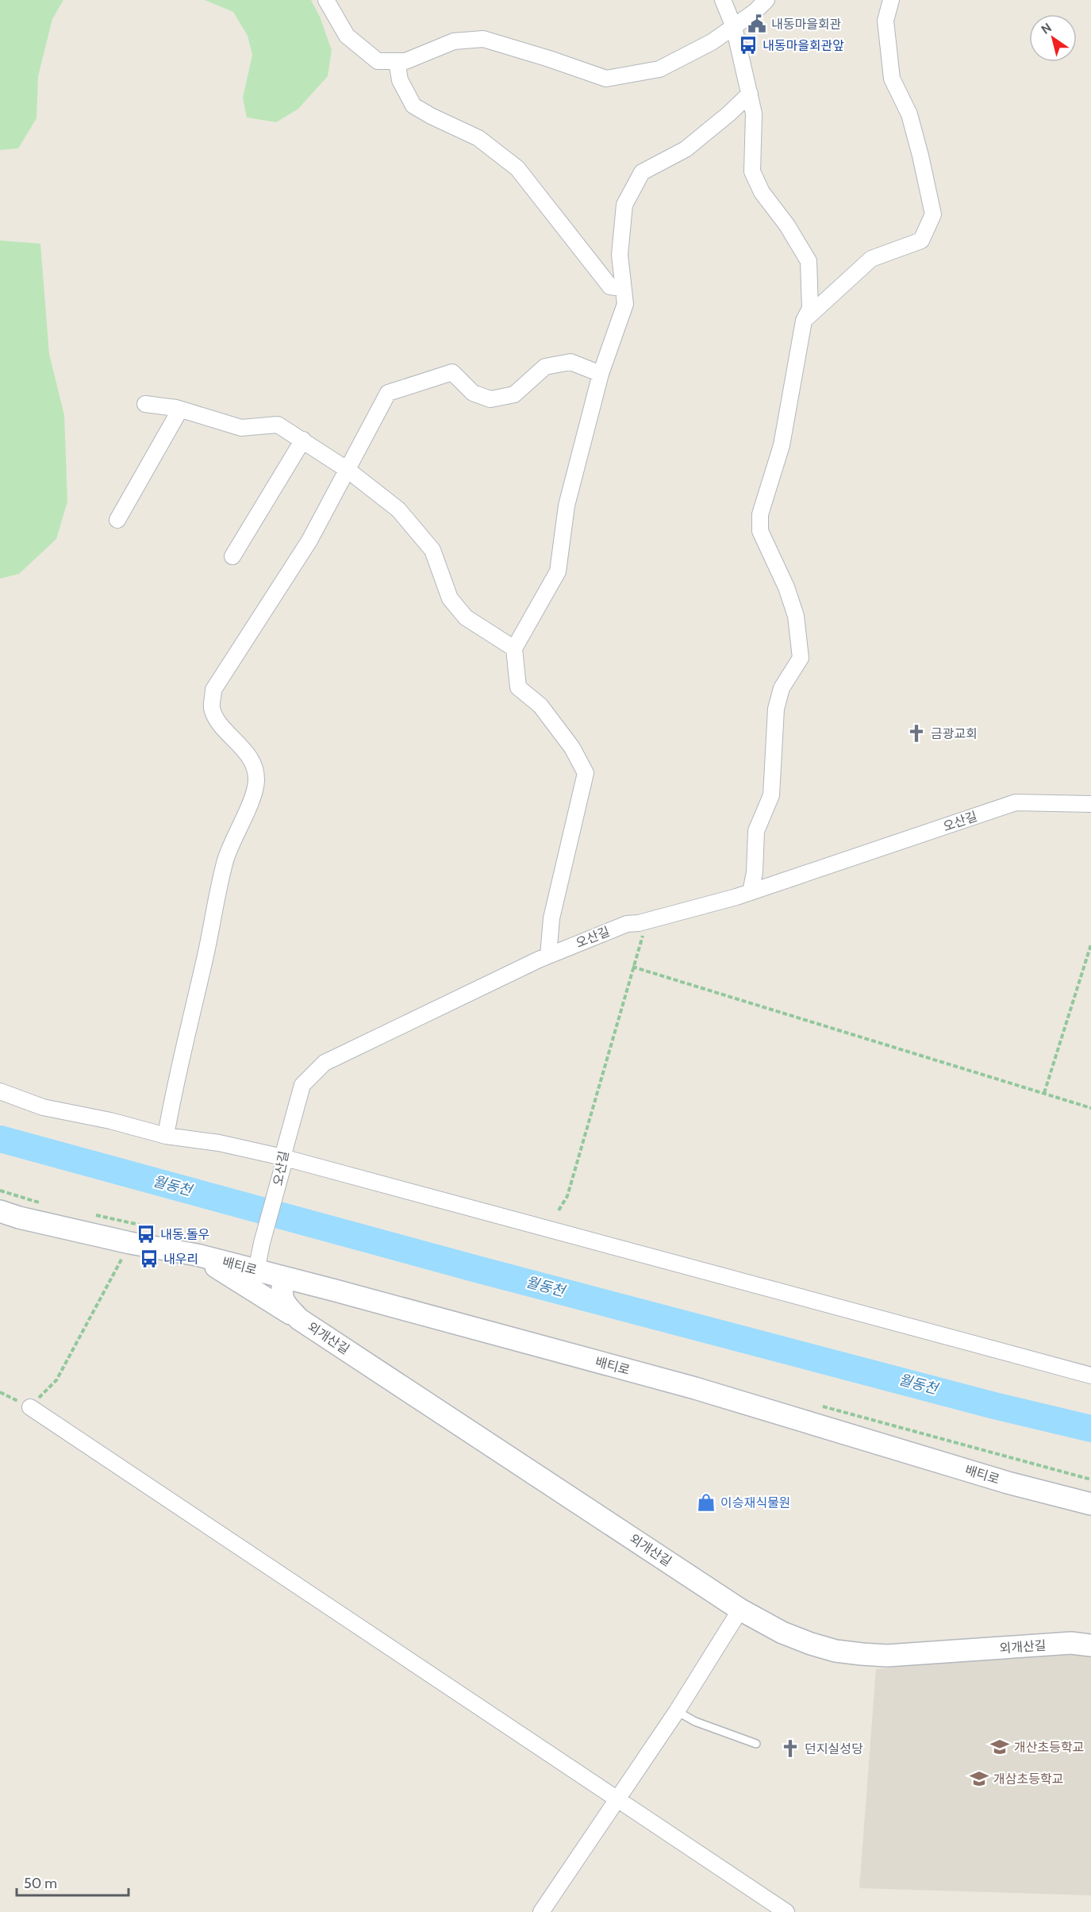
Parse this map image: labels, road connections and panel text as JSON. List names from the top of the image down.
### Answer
{
  "streets": {
    "main road": ["배티로", "외개산길"],
    "street": ["오산길"]
  },
  "crossings": [
    ["오산길", "배티로"],
    ["배티로", "외개산길"]
  ],
  "water": ["월동천"],
  "places": {
    "public building": ["내동마을회관"],
    "bus stop": ["내동마을회관앞", "내동.돌우", "내우리"],
    "church": ["금광교회", "던지실성당"],
    "shop": ["이승재식물원"],
    "school or university": ["개산초등학교", "개삼초등학교"]
  },
  "scale_bar": "50 m",
  "north": "top left"
}
